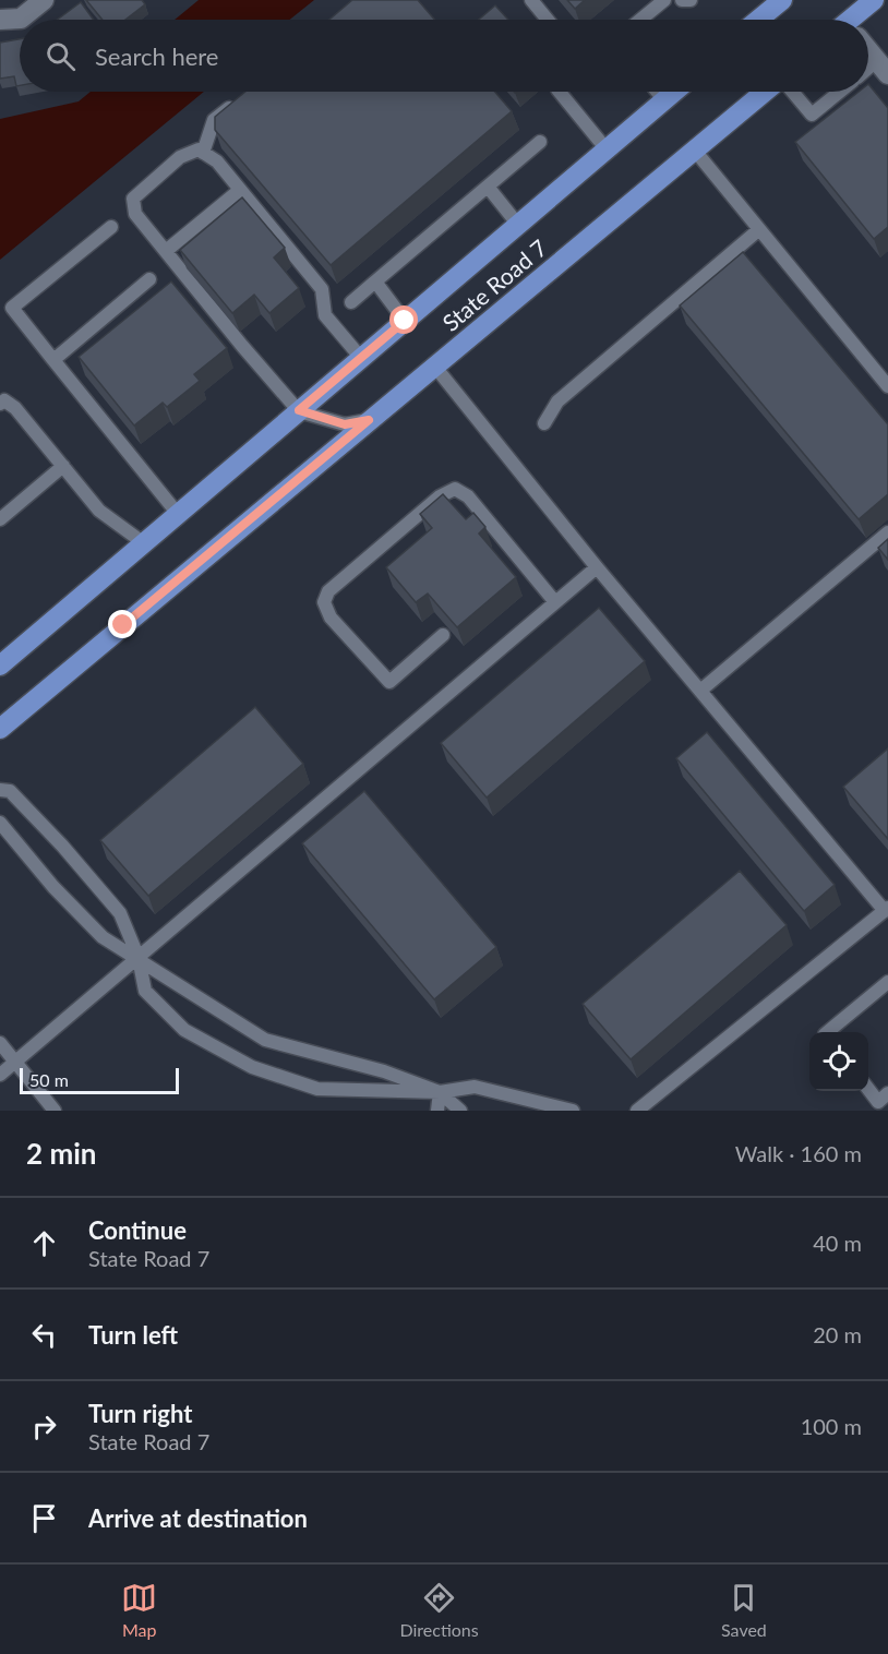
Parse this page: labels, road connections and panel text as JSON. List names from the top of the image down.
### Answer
{
  "streets": {
    "main road": ["State Road 7"]
  },
  "scale_bar": "50 m",
  "page": {
    "search": "Search here",
    "scale": "50 m",
    "heading": ["2 min", "Walk · 160 m"],
    "list": [
      ["Continue", "State Road 7", "40 m"],
      ["Turn left", "20 m"],
      ["Turn right", "State Road 7", "100 m"],
      "Arrive at destination"
    ],
    "nav": ["Map", "Directions", "Saved"]
  }
}
